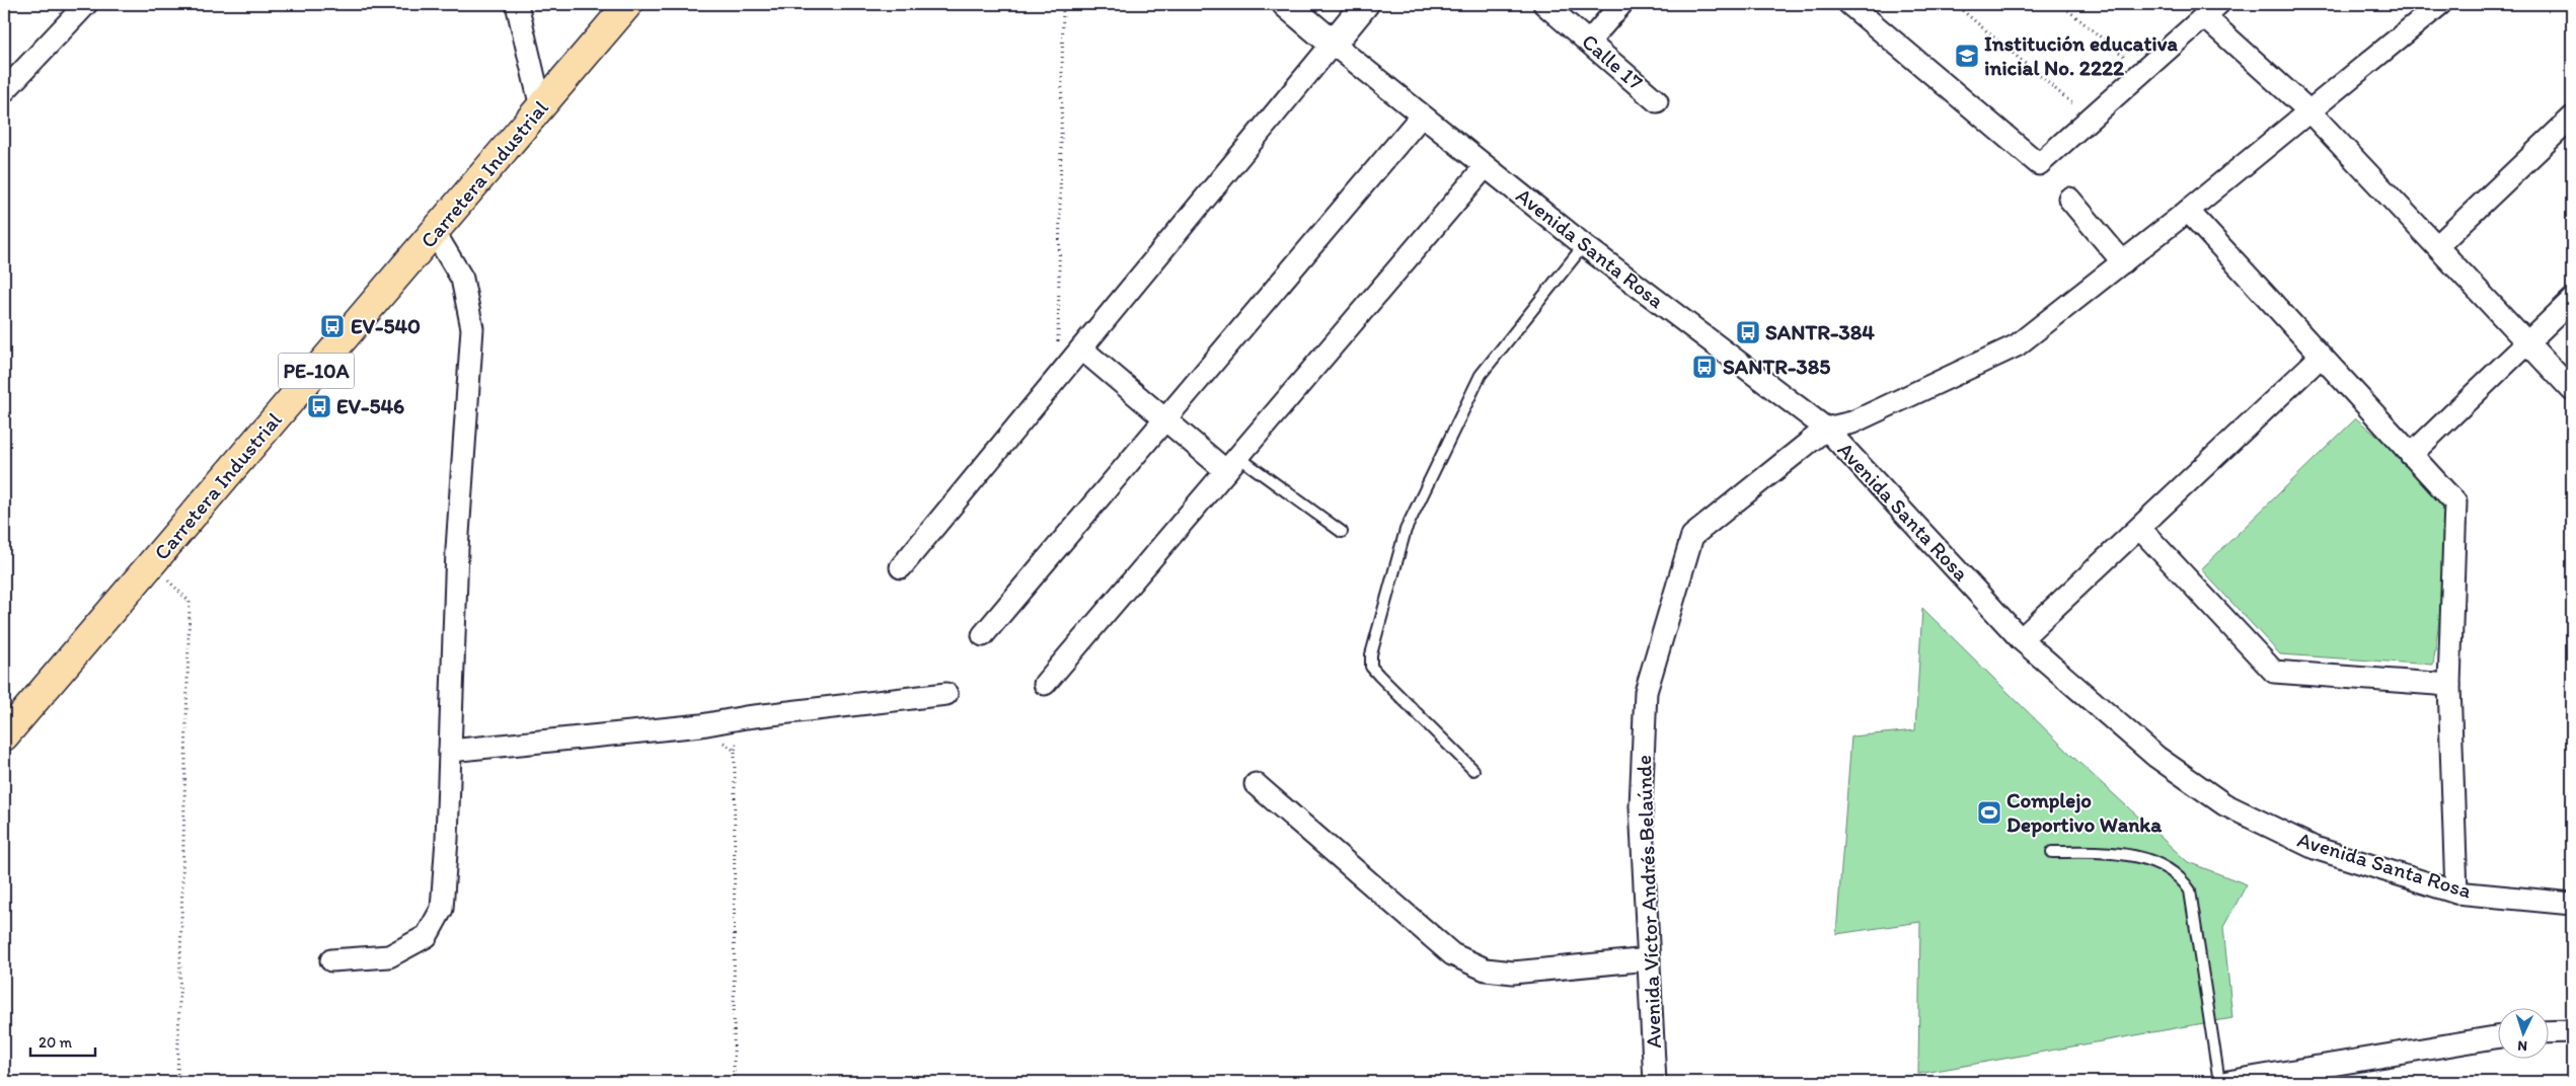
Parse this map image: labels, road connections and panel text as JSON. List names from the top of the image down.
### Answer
{
  "streets": {
    "highway": ["Carretera Industrial", "PE-10A"],
    "street": ["Calle 17", "Avenida Santa Rosa", "Avenida Víctor Andrés Belaúnde"]
  },
  "crossings": [
    ["Avenida Santa Rosa", "Avenida Víctor Andrés Belaúnde"]
  ],
  "places": {
    "school or university": ["Institución educativa inicial No. 2222"],
    "bus stop": [
      "EV-540",
      "SANTR-384",
      "SANTR-385",
      "EV-546"
    ],
    "sports": ["Complejo Deportivo Wanka"]
  },
  "scale_bar": "20 m",
  "north": "bottom"
}
